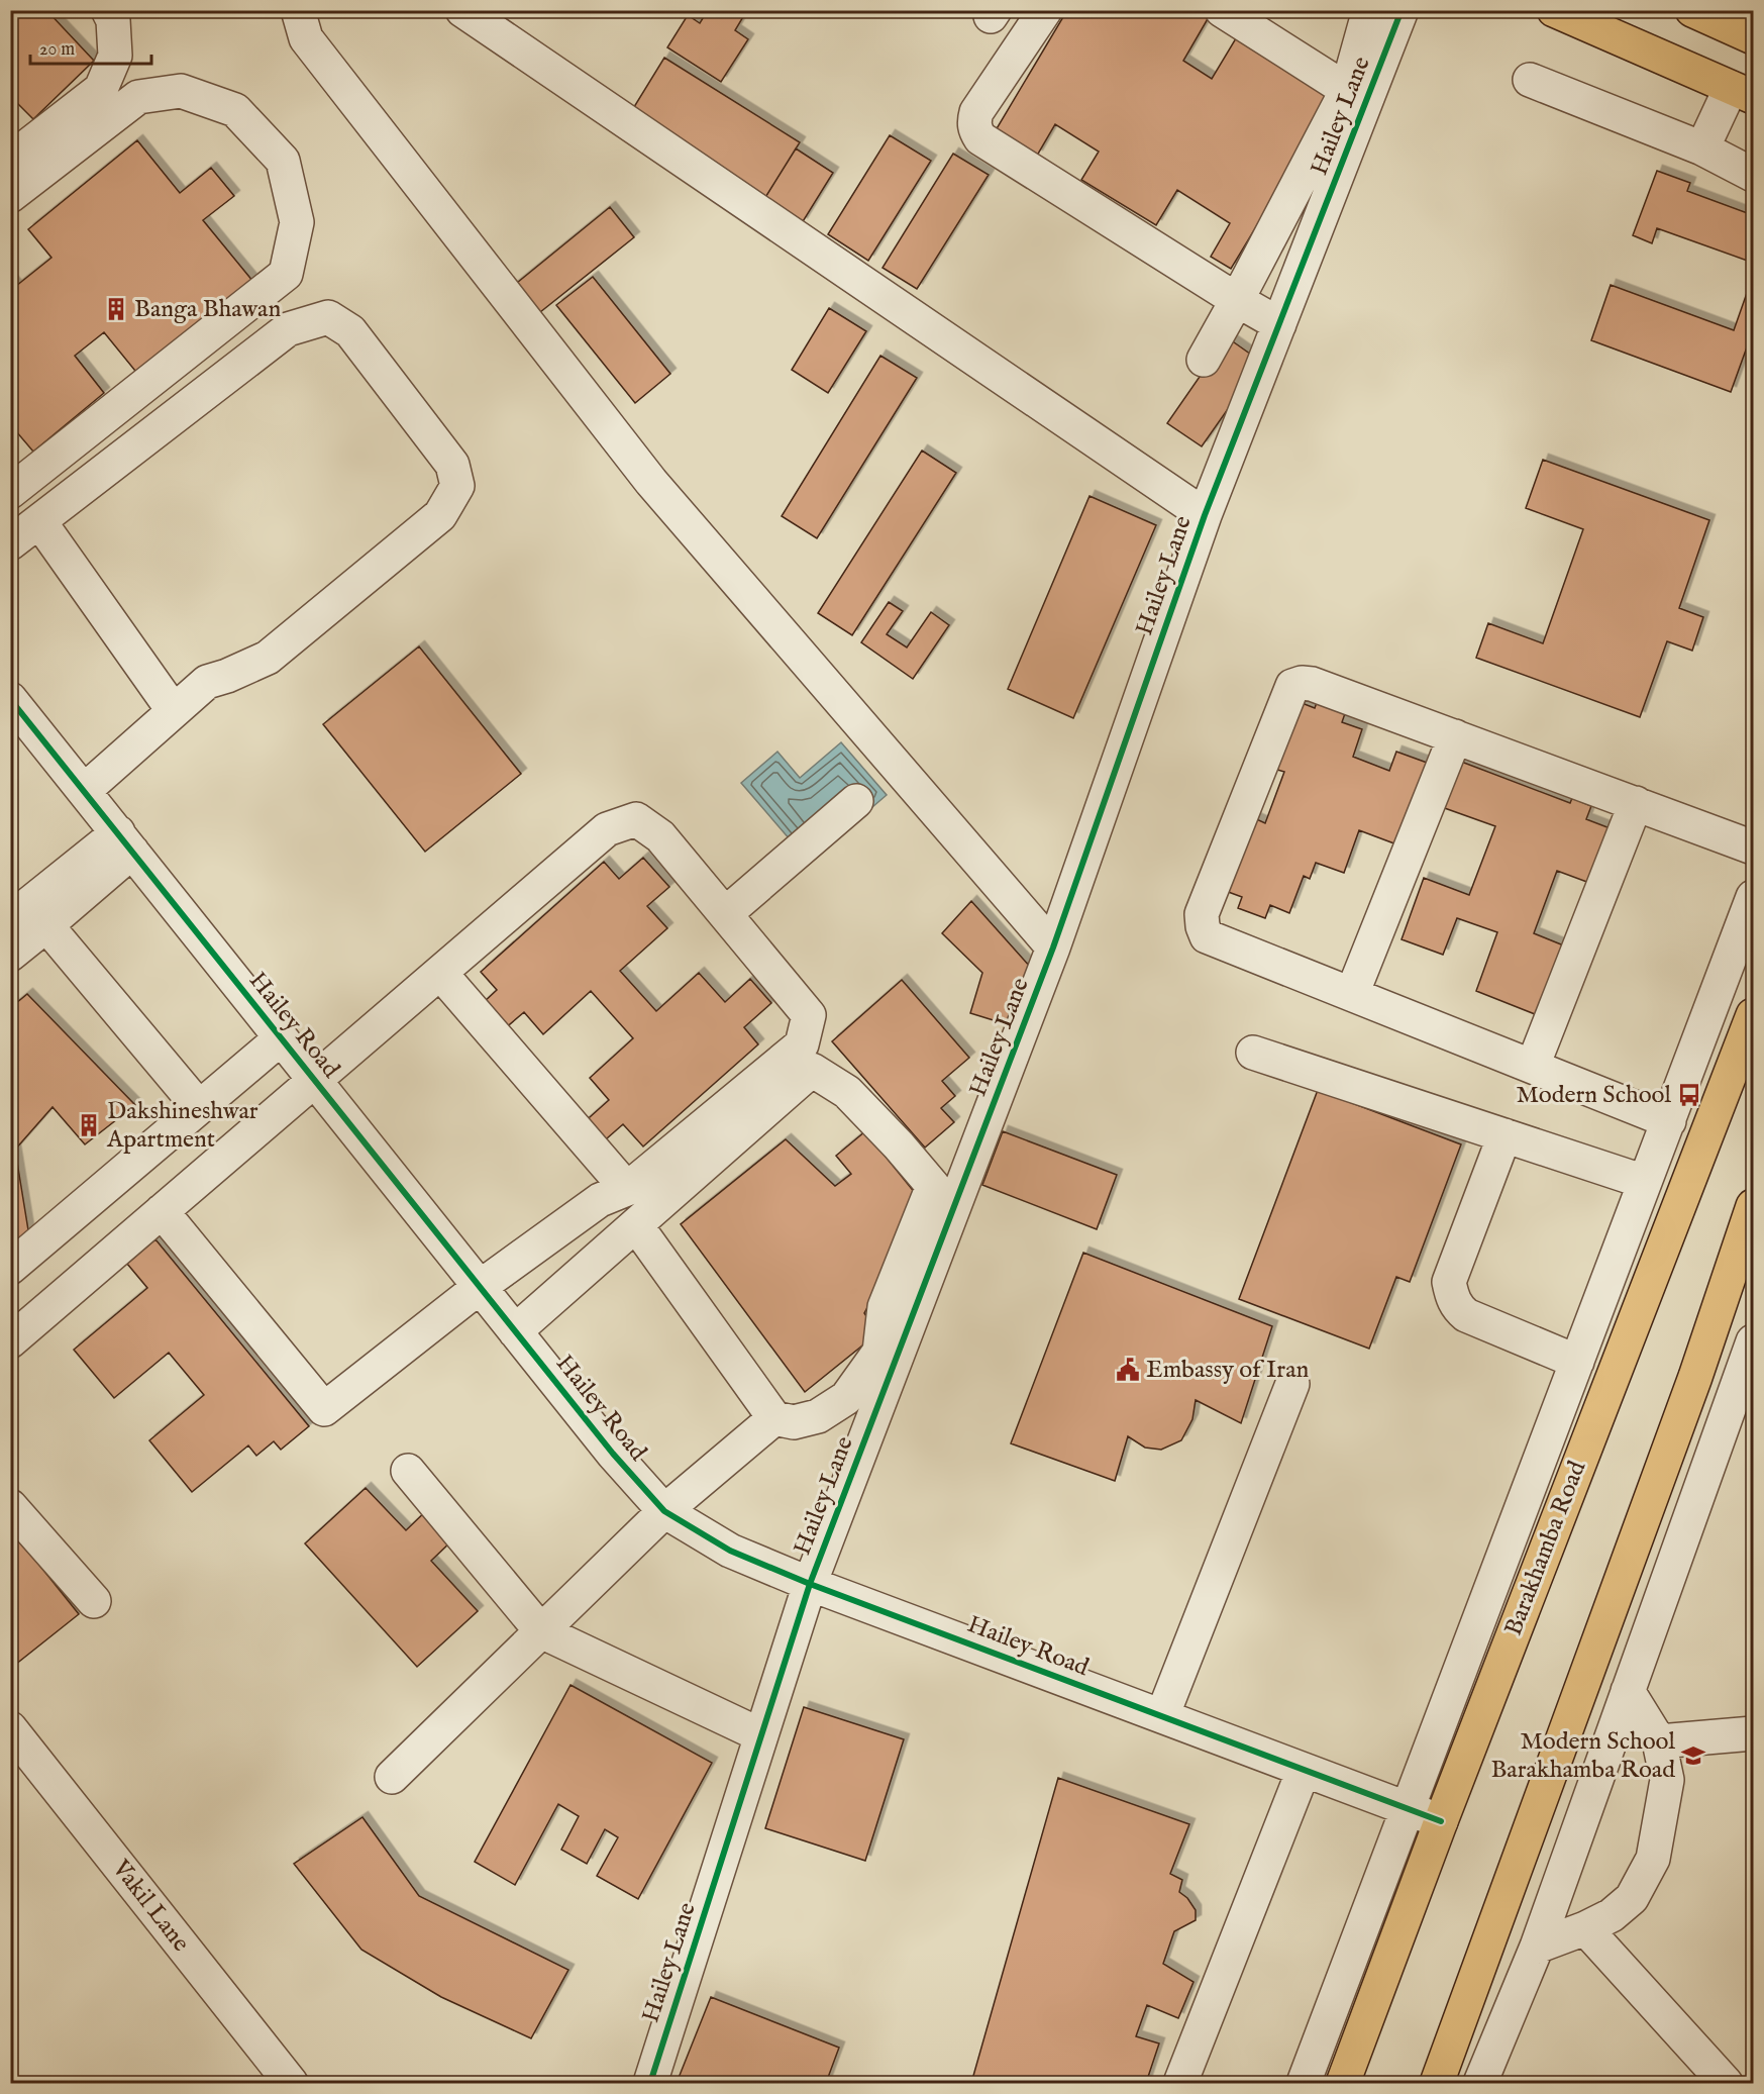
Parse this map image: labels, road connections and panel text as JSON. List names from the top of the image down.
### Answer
{
  "streets": {
    "main road": ["Barakhamba Road"],
    "street": ["Hailey Lane", "Hailey Road", "Vakil Lane"]
  },
  "crossings": [
    ["Hailey Lane", "Hailey Road"],
    ["Hailey Road", "Barakhamba Road"]
  ],
  "places": {
    "building": ["Banga Bhawan", "Dakshineshwar Apartment"],
    "bus stop": ["Modern School"],
    "public building": ["Embassy of Iran"],
    "school or university": ["Modern School Barakhamba Road"]
  },
  "scale_bar": "20 m"
}
